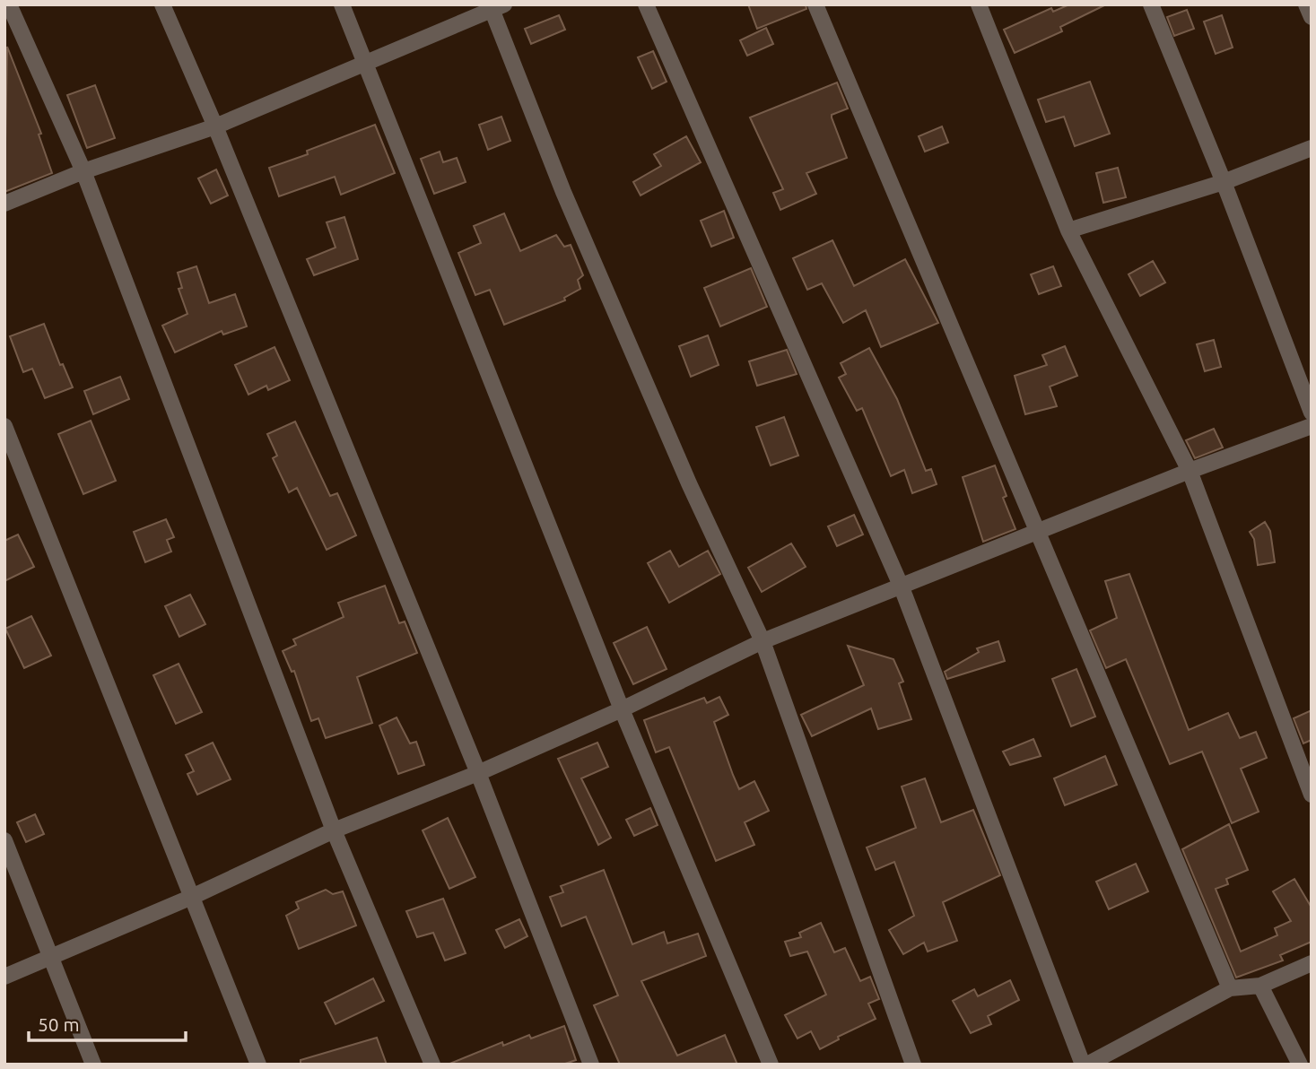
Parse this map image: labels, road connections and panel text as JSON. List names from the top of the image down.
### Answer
{
  "scale_bar": "50 m"
}
